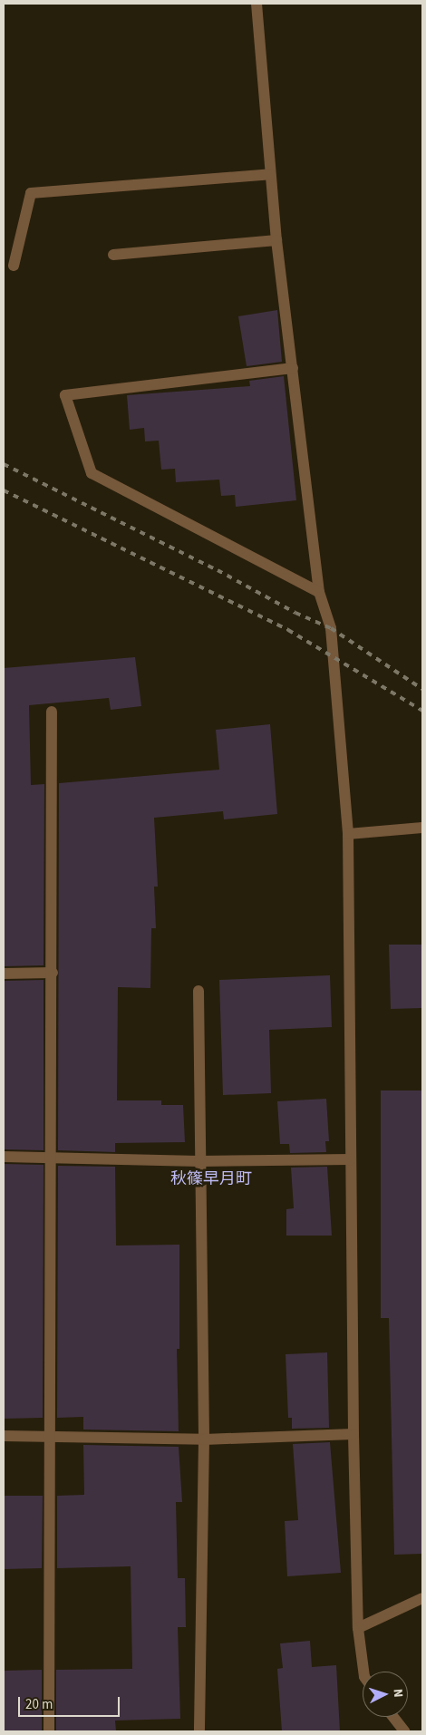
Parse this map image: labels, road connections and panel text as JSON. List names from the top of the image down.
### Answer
{
  "districts": ["秋篠早月町"],
  "scale_bar": "20 m",
  "north": "right"
}
